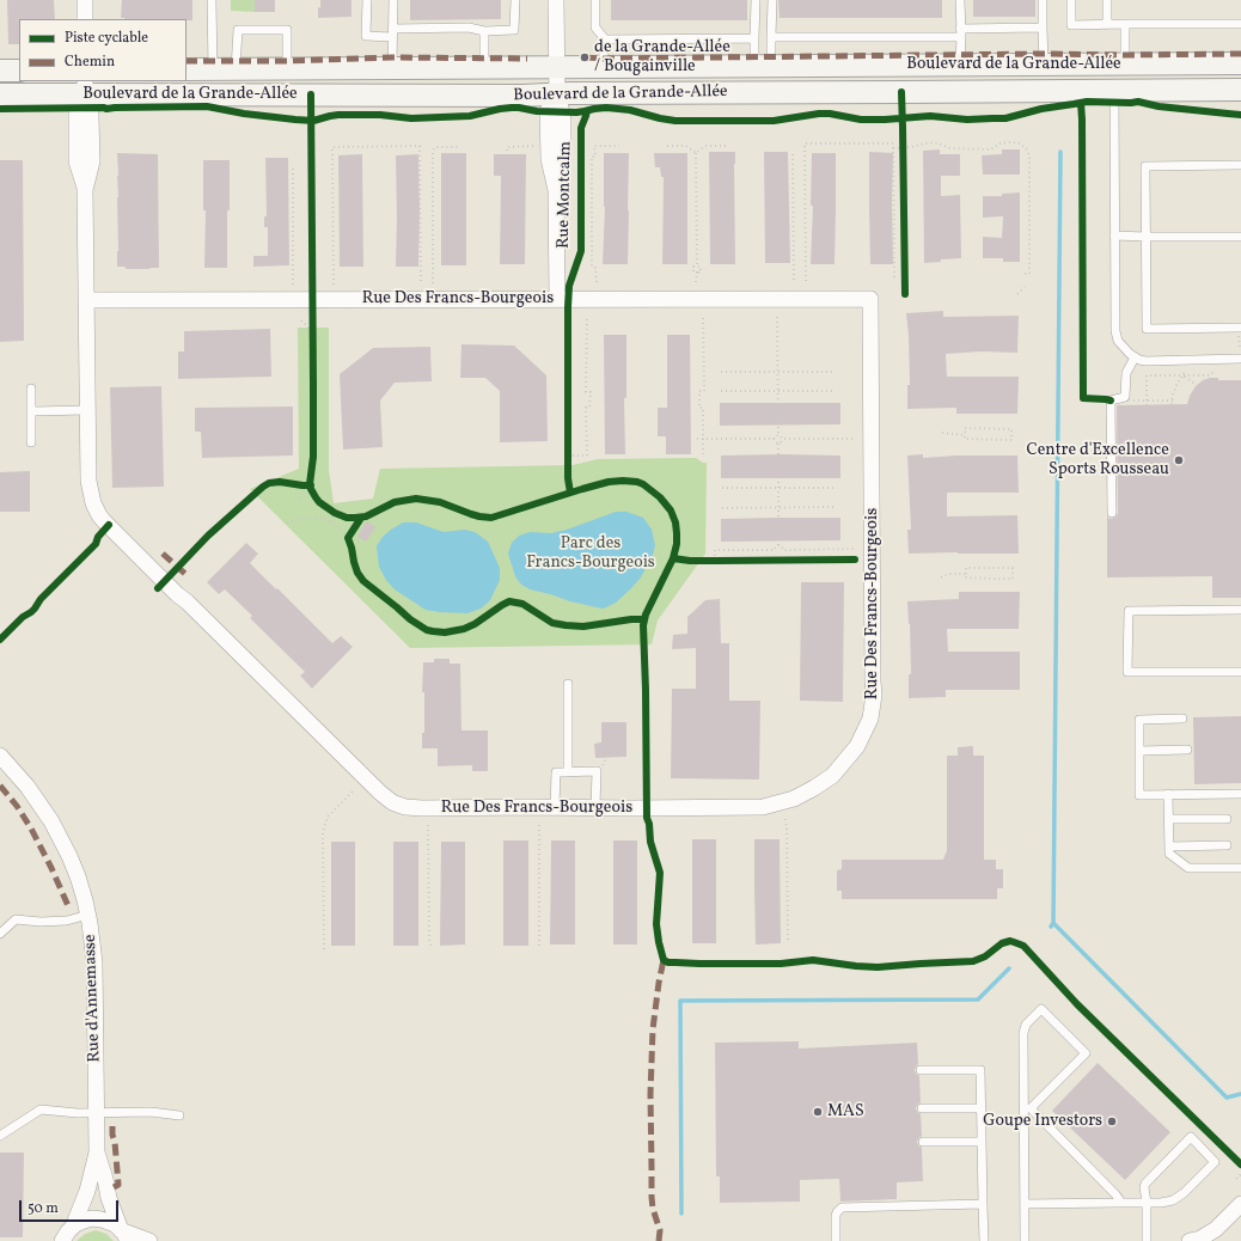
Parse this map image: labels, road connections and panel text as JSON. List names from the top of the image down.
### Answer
{
  "streets": {
    "street": [
      "Boulevard de la Grande-Allée",
      "Rue Montcalm",
      "Rue Des Francs-Bourgeois",
      "Rue d'Annemasse"
    ]
  },
  "crossings": [
    ["Boulevard de la Grande-Allée", "Rue Montcalm"],
    ["Boulevard de la Grande-Allée", "Rue Des Francs-Bourgeois"],
    ["Rue Montcalm", "Rue Des Francs-Bourgeois"]
  ],
  "parks": ["Parc des Francs-Bourgeois"],
  "places": [
    "de la Grande-Allée / Bougainville",
    "Centre d'Excellence Sports Rousseau",
    "MAS",
    "Goupe Investors"
  ],
  "legend": ["Piste cyclable", "Chemin"],
  "scale_bar": "50 m"
}
